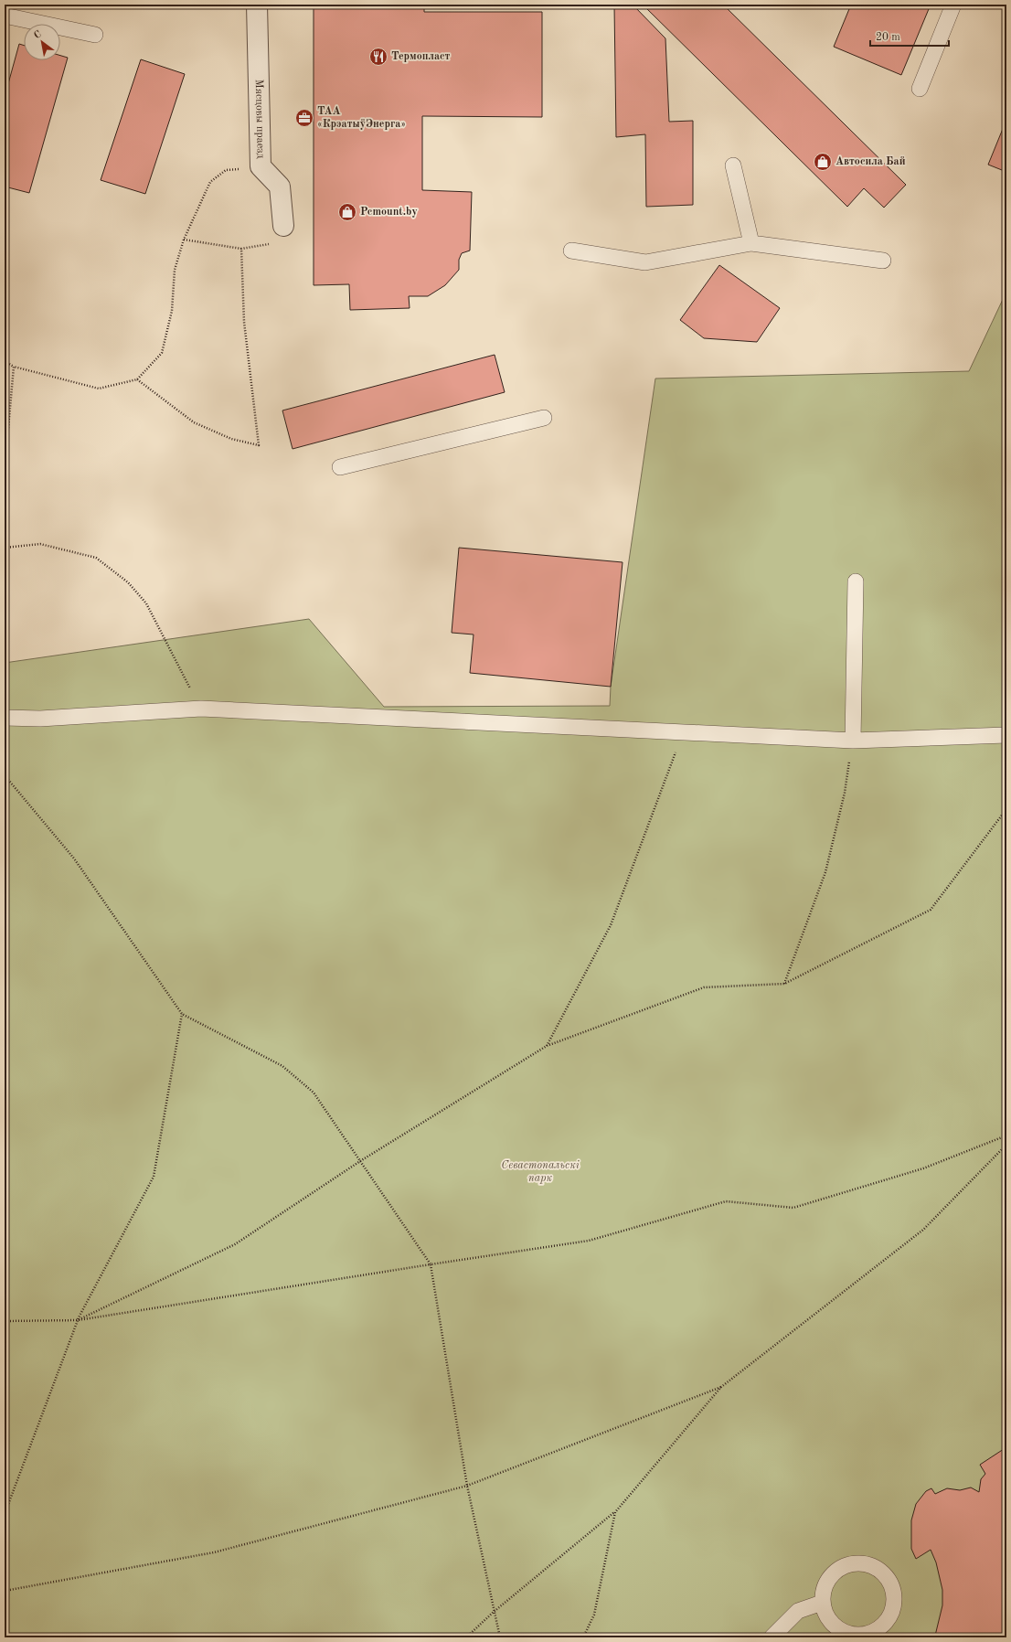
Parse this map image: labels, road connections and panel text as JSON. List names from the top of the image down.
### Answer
{
  "streets": {
    "street": ["Мясцовы праезд"]
  },
  "parks": ["Севастопальскі парк"],
  "places": {
    "restaurant": ["Термопласт"],
    "office": ["ТАА «КрэатыўЭнерга»"],
    "shop": ["Автосила Бай", "Pcmount.by"]
  },
  "scale_bar": "20 m",
  "north": "top left"
}
